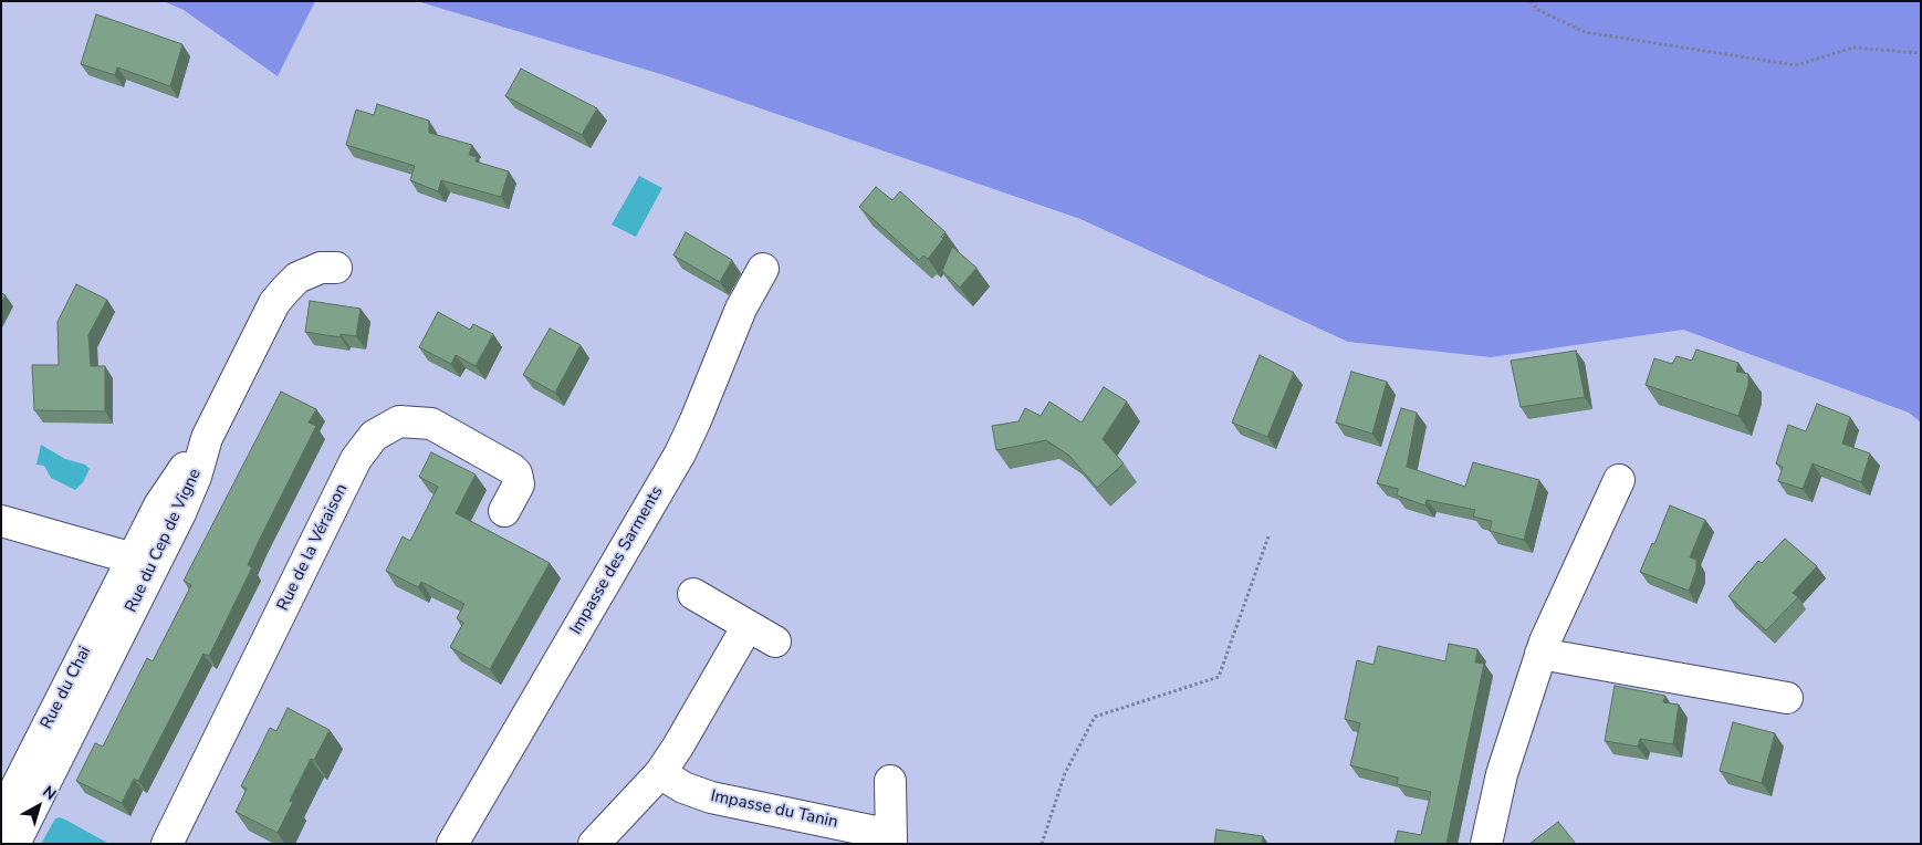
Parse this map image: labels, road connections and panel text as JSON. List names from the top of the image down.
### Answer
{
  "streets": {
    "street": [
      "Rue du Cep de Vigne",
      "Rue de la Véraison",
      "Impasse des Sarments",
      "Rue du Chai",
      "Impasse du Tanin"
    ]
  },
  "crossings": [
    ["Rue du Cep de Vigne", "Rue du Chai"]
  ],
  "north": "top right"
}
